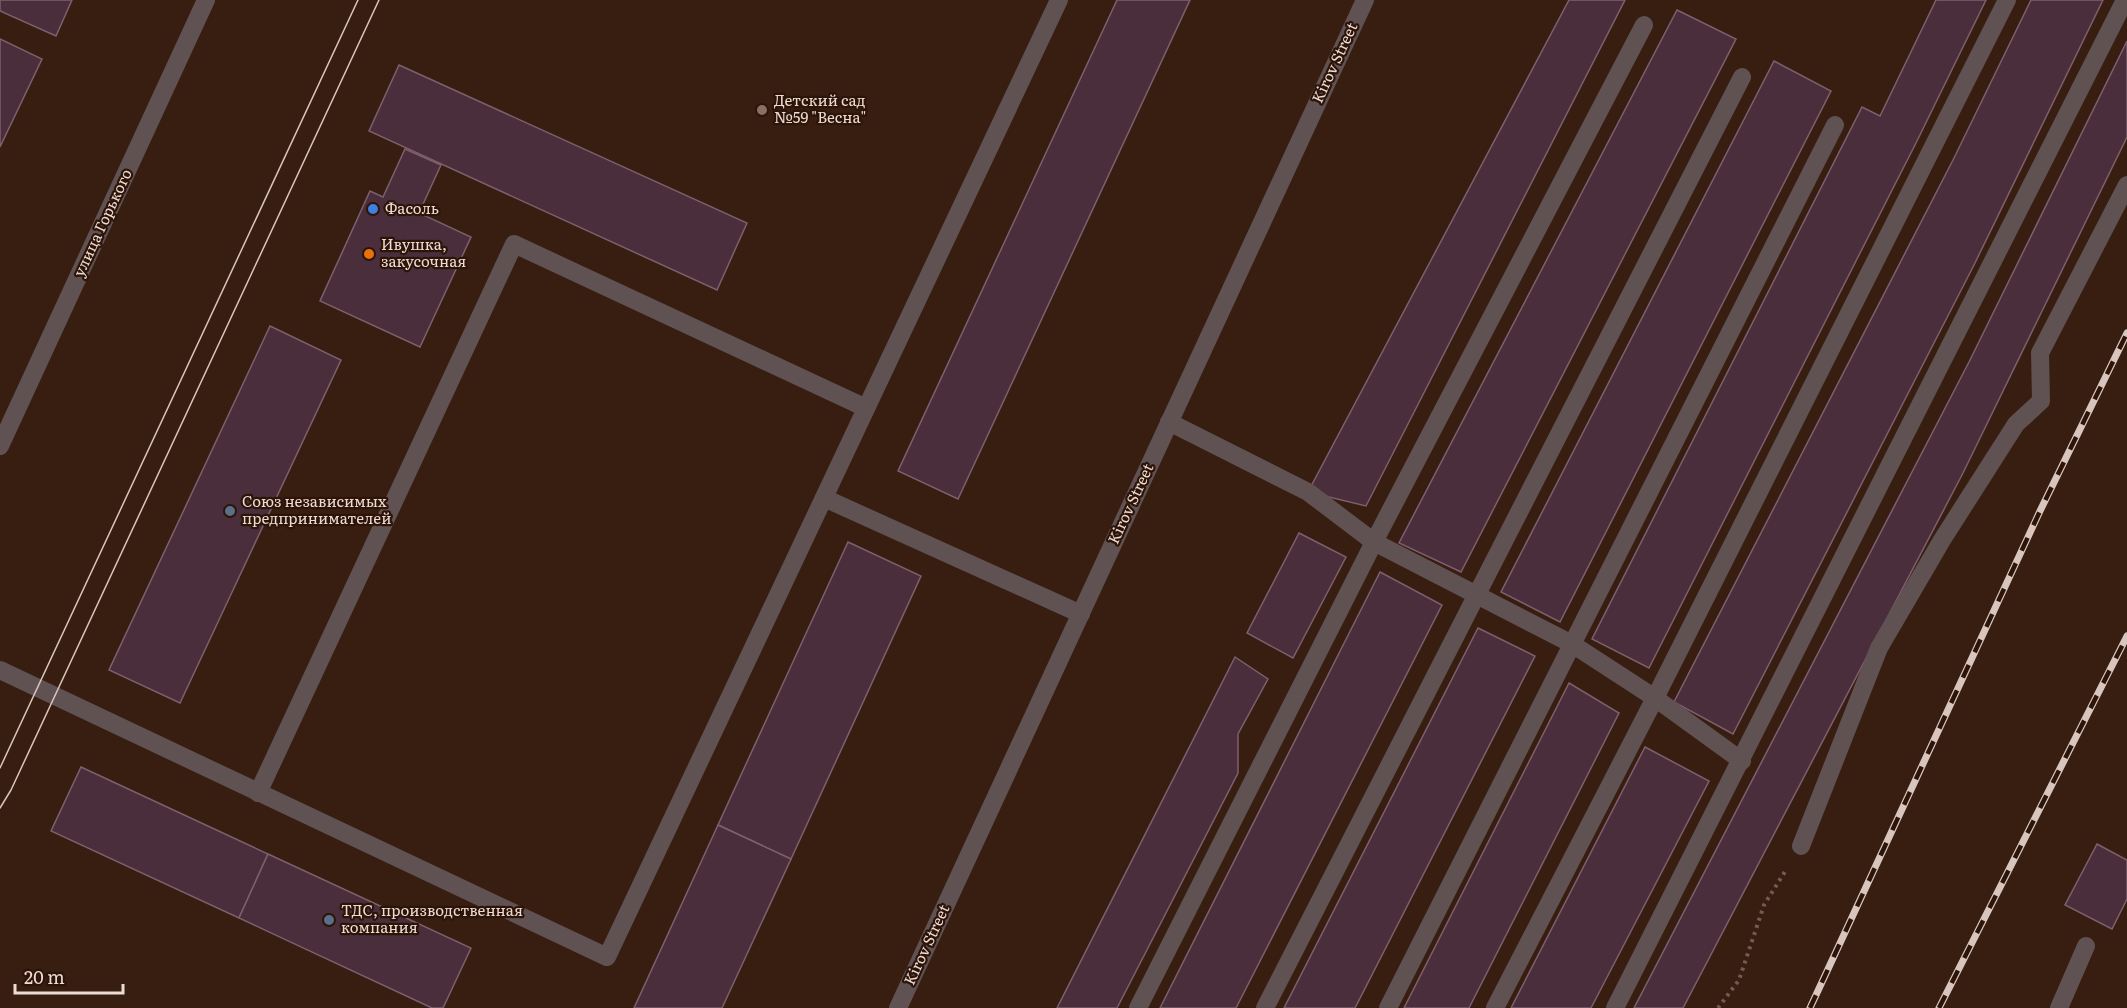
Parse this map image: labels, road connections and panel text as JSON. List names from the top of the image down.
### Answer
{
  "streets": {
    "street": ["Kirov Street", "улица Горького"]
  },
  "places": [
    "Детский сад №59 \"Весна\"",
    "Фасоль",
    "Ивушка, закусочная",
    "Союз независимых предпринимателей",
    "ТДС, производственная компания"
  ],
  "scale_bar": "20 m"
}
